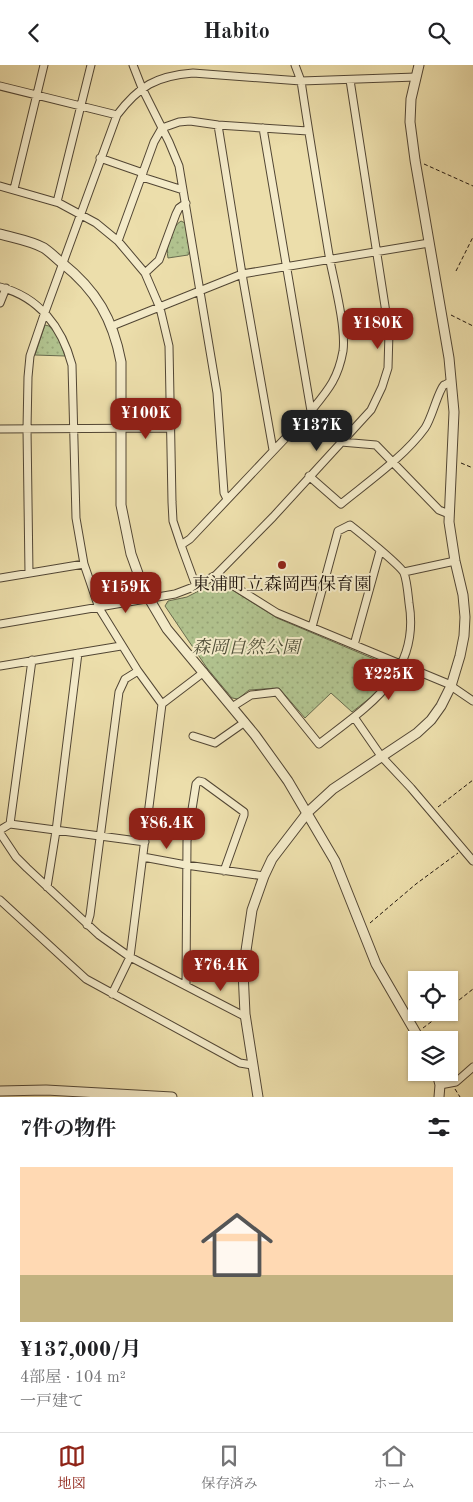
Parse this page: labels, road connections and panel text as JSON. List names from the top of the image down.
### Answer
{
  "parks": ["森岡自然公園"],
  "places": ["東浦町立森岡西保育園"],
  "page": {
    "header": "Habito",
    "price": [
      "¥180K",
      "¥100K",
      "¥137K",
      "¥159K",
      "¥225K",
      "¥86.4K",
      "¥76.4K"
    ],
    "heading": "7件の物件",
    "list": [
      {
        "name": "¥137,000/月",
        "note": "4部屋 · 104 m² · 一戸建て"
      }
    ],
    "tabs": ["地図", "保存済み", "ホーム"]
  }
}
